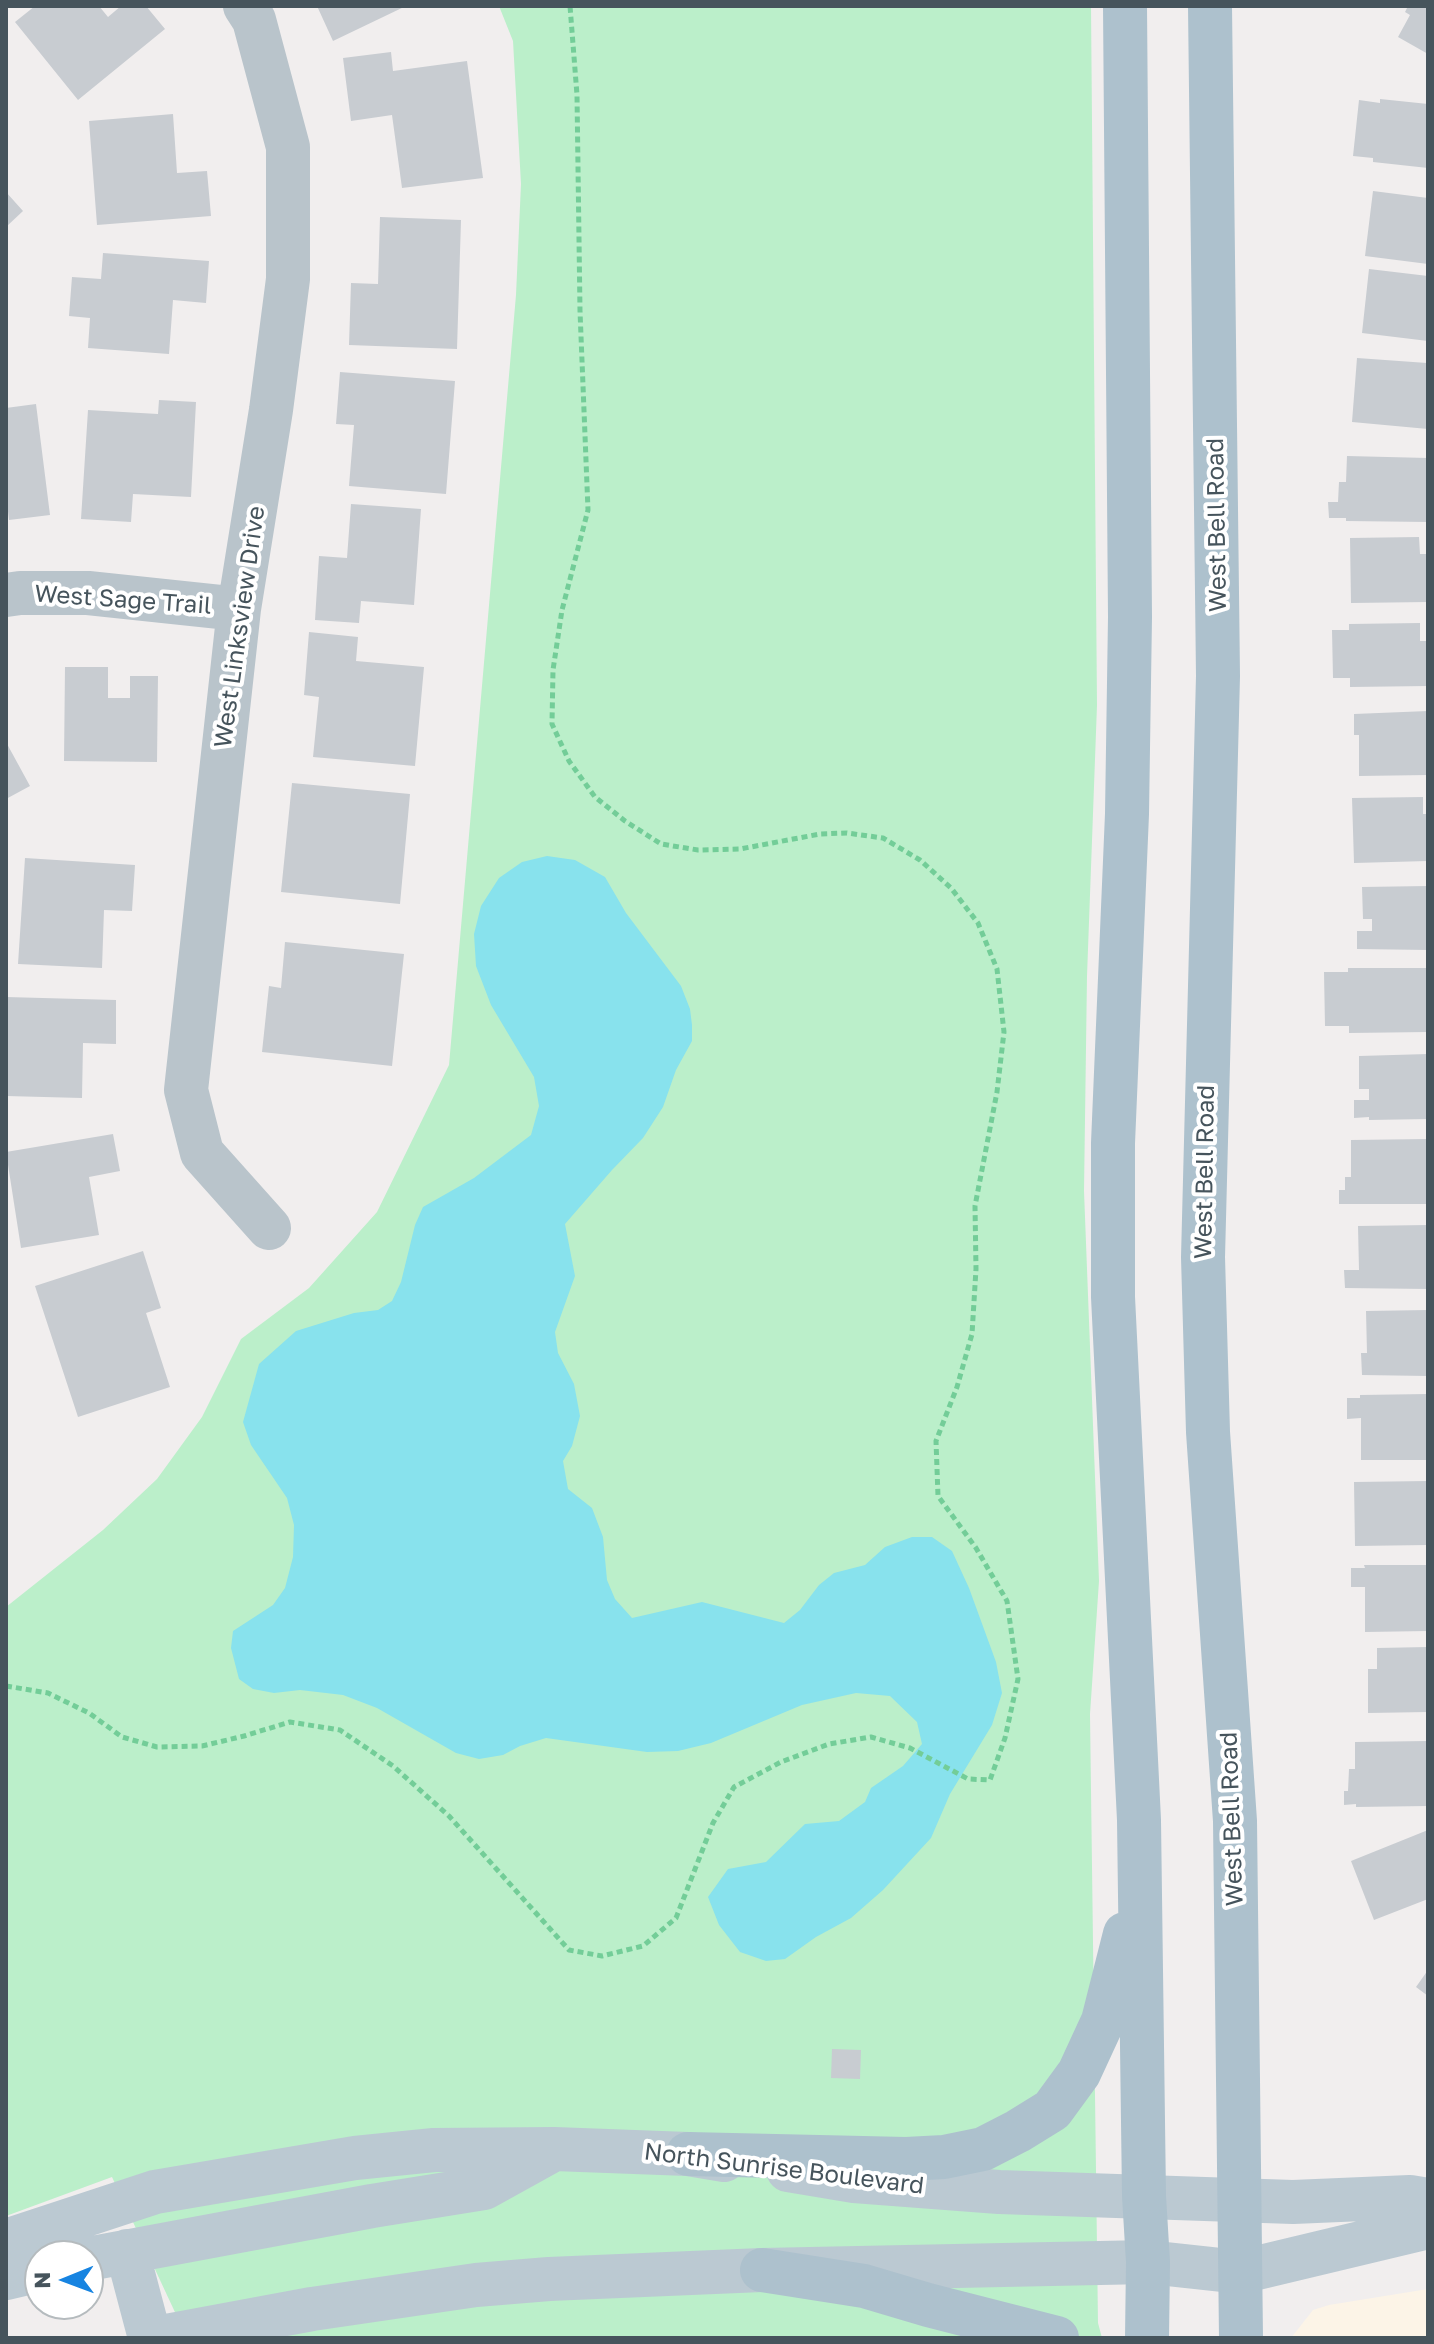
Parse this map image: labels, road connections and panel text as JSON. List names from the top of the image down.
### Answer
{
  "streets": {
    "main road": ["West Bell Road"],
    "street": ["West Sage Trail", "West Linksview Drive", "North Sunrise Boulevard"]
  },
  "crossings": [
    ["West Bell Road", "North Sunrise Boulevard"],
    ["West Sage Trail", "West Linksview Drive"]
  ],
  "north": "left"
}
